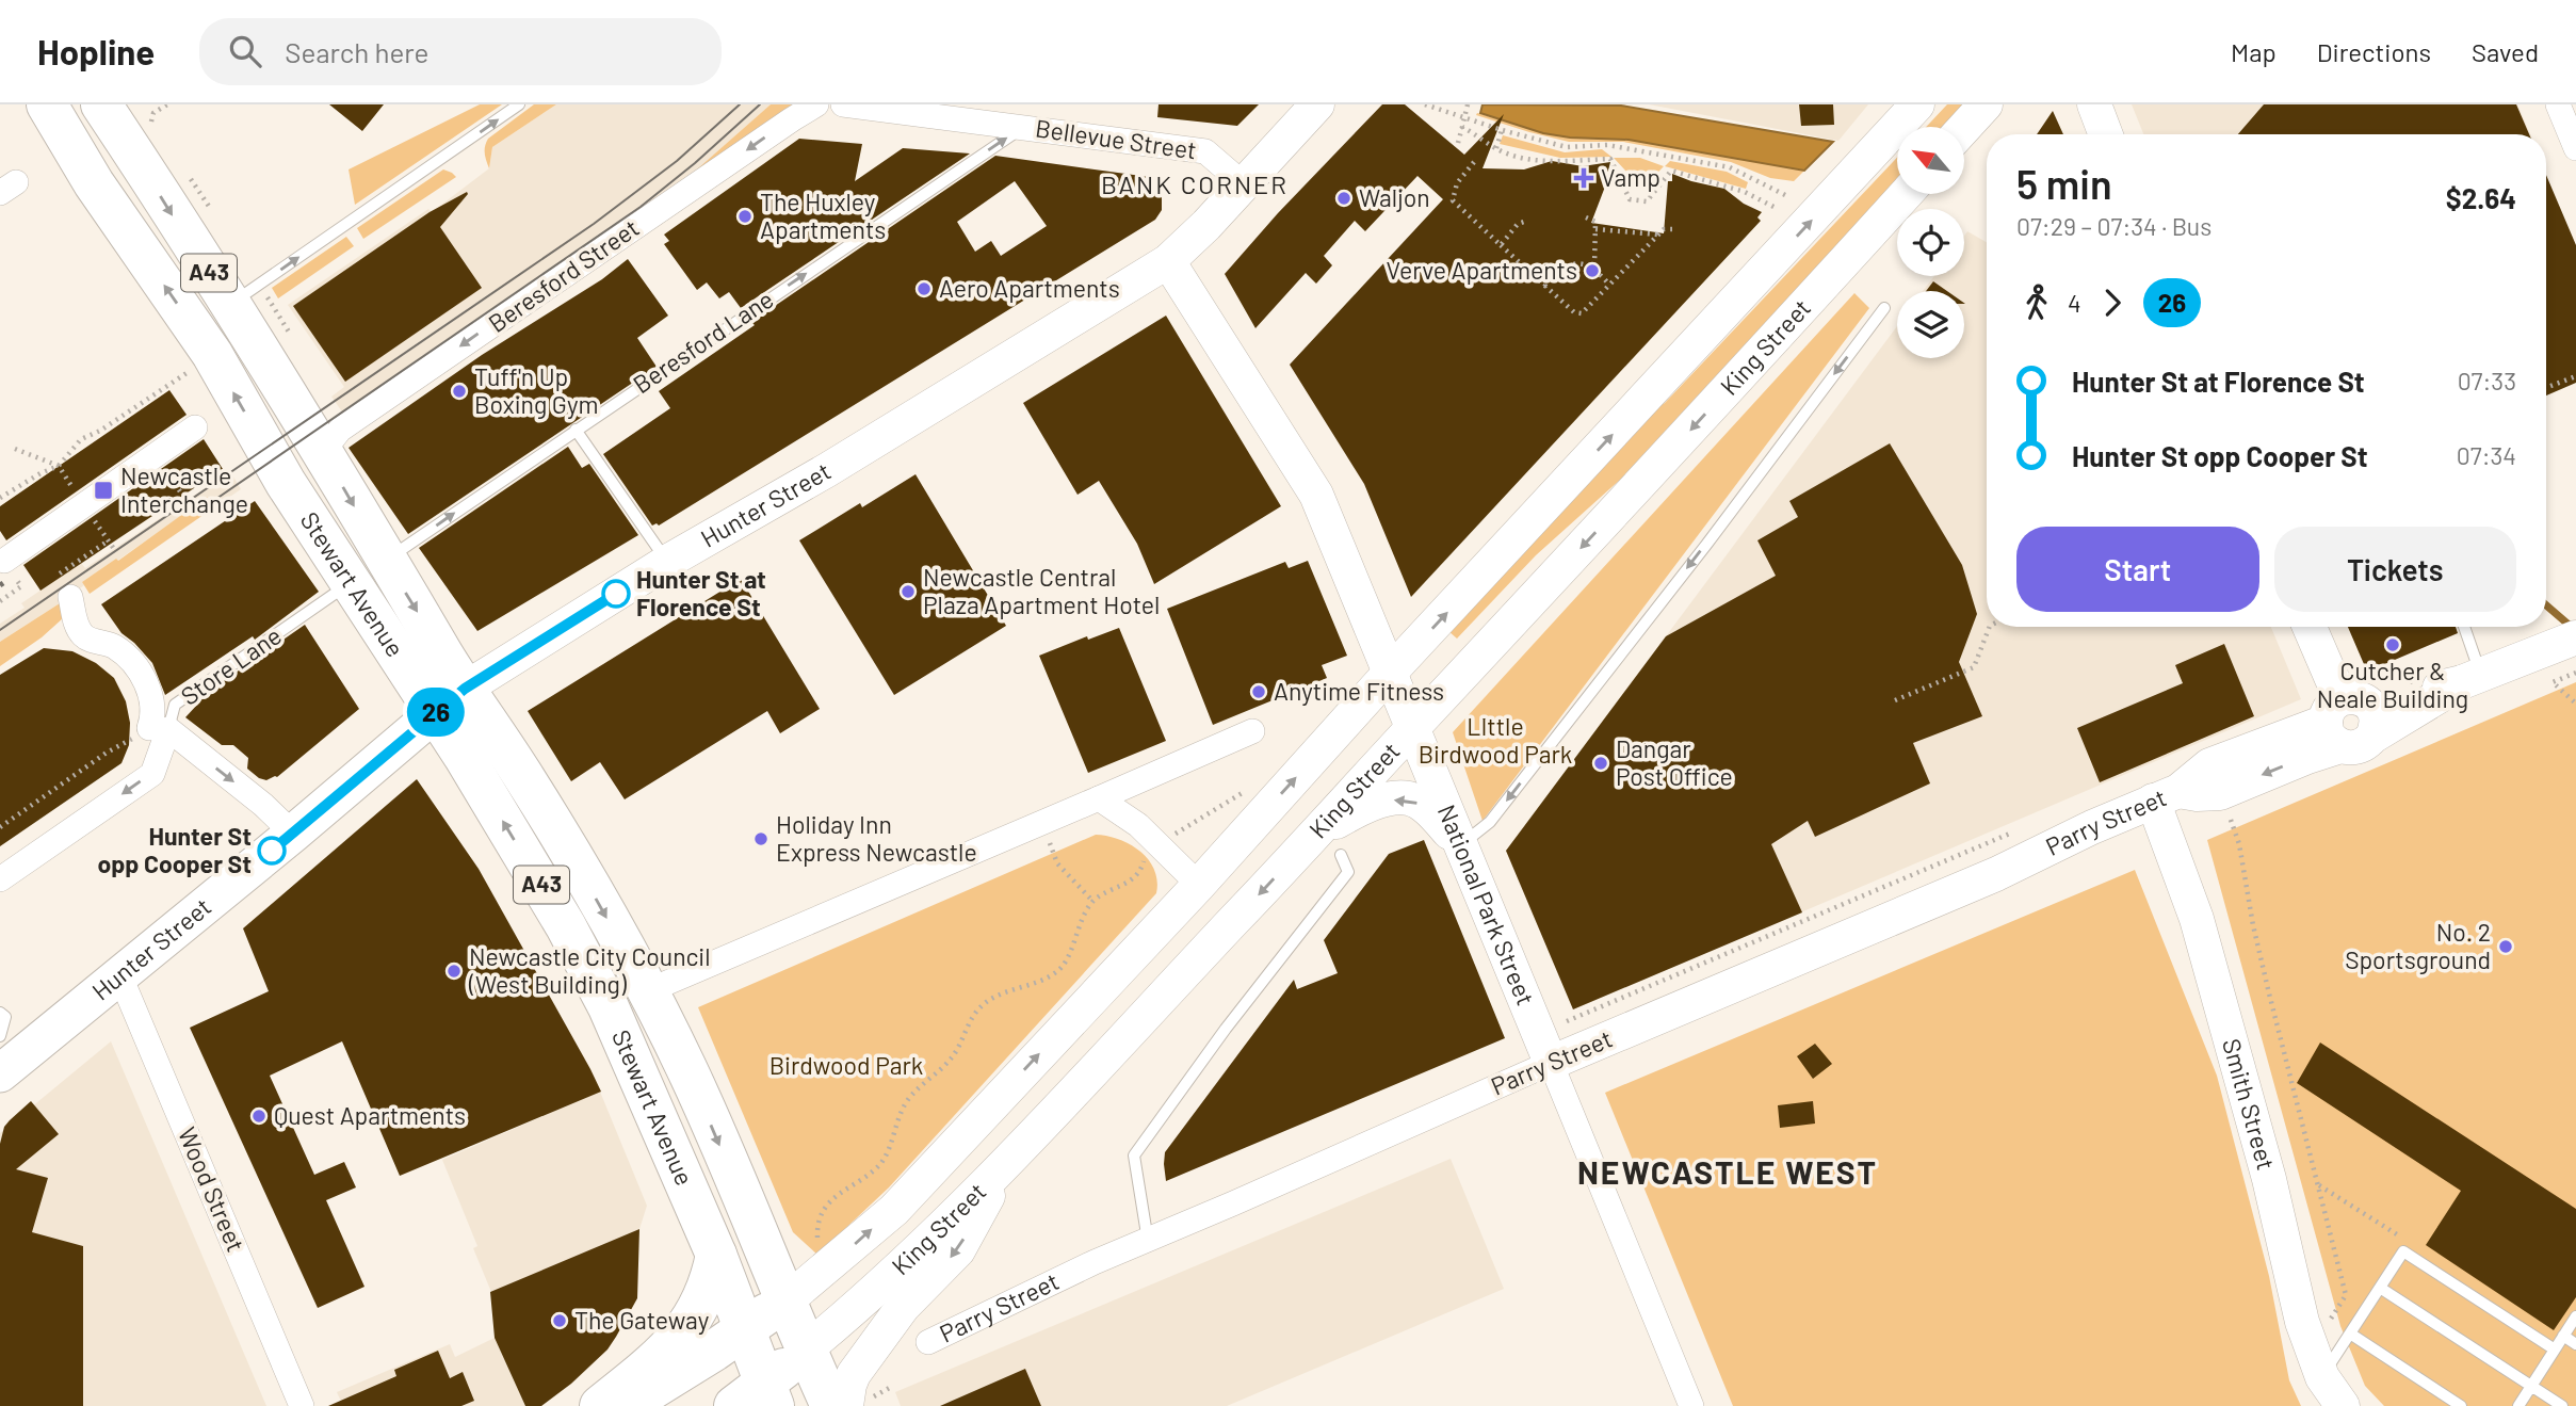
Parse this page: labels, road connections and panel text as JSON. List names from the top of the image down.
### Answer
{
  "streets": {
    "highway": ["A43", "Stewart Avenue"],
    "main road": [
      "King Street",
      "Hunter Street",
      "Parry Street",
      "National Park Street",
      "Smith Street"
    ],
    "street": [
      "Bellevue Street",
      "Beresford Street",
      "Store Lane",
      "Wood Street"
    ],
    "lane": ["Beresford Lane"]
  },
  "crossings": [
    ["Bellevue Street", "Beresford Lane"],
    ["Bellevue Street", "Hunter Street"],
    ["Beresford Street", "Stewart Avenue"],
    ["Beresford Lane", "Stewart Avenue"],
    ["King Street", "Stewart Avenue"],
    ["King Street", "National Park Street"],
    ["Hunter Street", "Stewart Avenue"],
    ["Hunter Street", "National Park Street"],
    ["Hunter Street", "Wood Street"],
    ["Stewart Avenue", "Store Lane"],
    ["Parry Street", "National Park Street"],
    ["Parry Street", "Smith Street"]
  ],
  "one_way": ["Beresford Street", "Beresford Lane", "Store Lane"],
  "districts": ["BANK CORNER", "NEWCASTLE WEST"],
  "parks": ["LIttle Birdwood Park", "Birdwood Park"],
  "places": {
    "health": ["Vamp"],
    "other": [
      "Waljon",
      "The Huxley Apartments",
      "Verve Apartments",
      "Aero Apartments",
      "Tuff'n Up Boxing Gym",
      "Newcastle Central Plaza Apartment Hotel",
      "Hunter St at Florence St",
      "Cutcher & Neale Building",
      "Anytime Fitness",
      "Dangar Post Office",
      "Holiday Inn Express Newcastle",
      "Hunter St opp Cooper St",
      "No. 2 Sportsground",
      "Newcastle City Council (West Building)",
      "Quest Apartments",
      "The Gateway"
    ],
    "transit": ["Newcastle Interchange"]
  },
  "lines": ["bus line 26"],
  "north": "top left",
  "page": {
    "header": "Hopline",
    "search": "Search here",
    "nav": ["Map", "Directions", "Saved"],
    "on_map": "26",
    "heading": ["5 min", "07:29 – 07:34 · Bus", "$2.64"],
    "legs": ["4", "26"],
    "list": [
      {
        "name": "Hunter St at Florence St",
        "value": "07:33"
      },
      {
        "name": "Hunter St opp Cooper St",
        "value": "07:34"
      }
    ],
    "buttons": ["Start", "Tickets"]
  }
}
